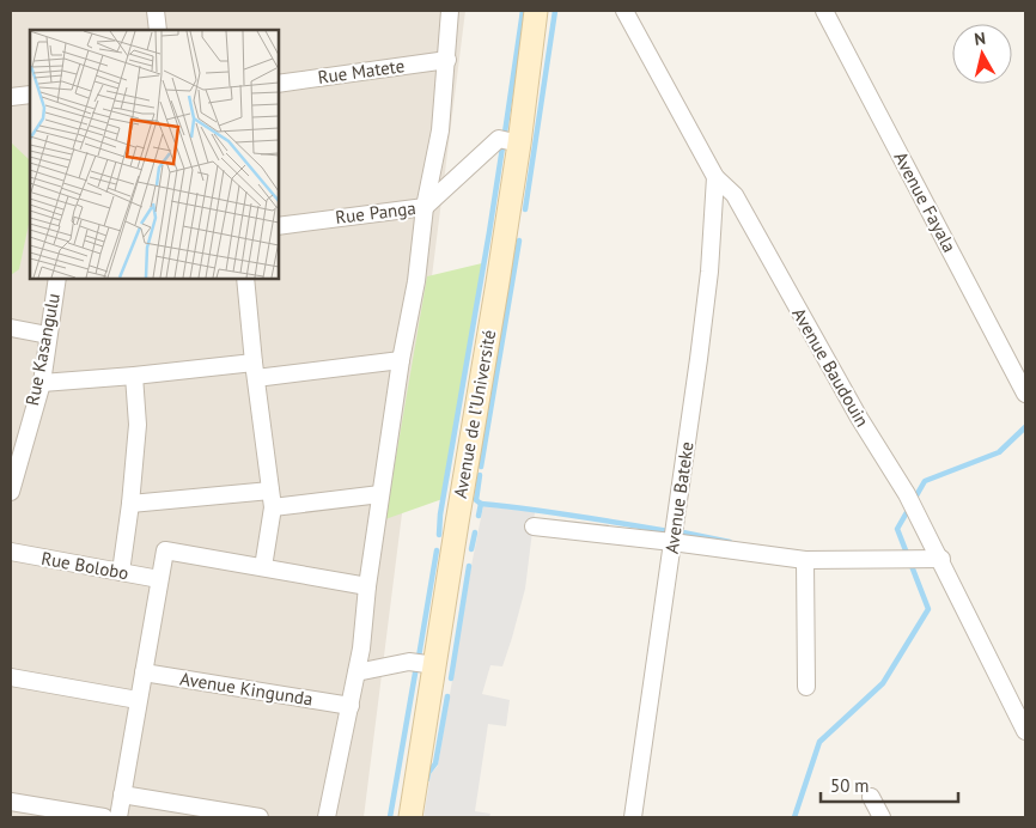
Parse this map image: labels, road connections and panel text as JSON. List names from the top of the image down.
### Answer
{
  "streets": {
    "main road": ["Avenue de l’Université"],
    "street": [
      "Rue Matete",
      "Avenue Fayala",
      "Rue Panga",
      "Rue Kasangulu",
      "Avenue Baudouin",
      "Avenue Bateke",
      "Rue Bolobo",
      "Avenue Kingunda"
    ]
  },
  "crossings": [
    ["Rue Panga", "Avenue de l’Université"],
    ["Avenue Baudouin", "Avenue Bateke"]
  ],
  "scale_bar": "50 m",
  "north": "top"
}
